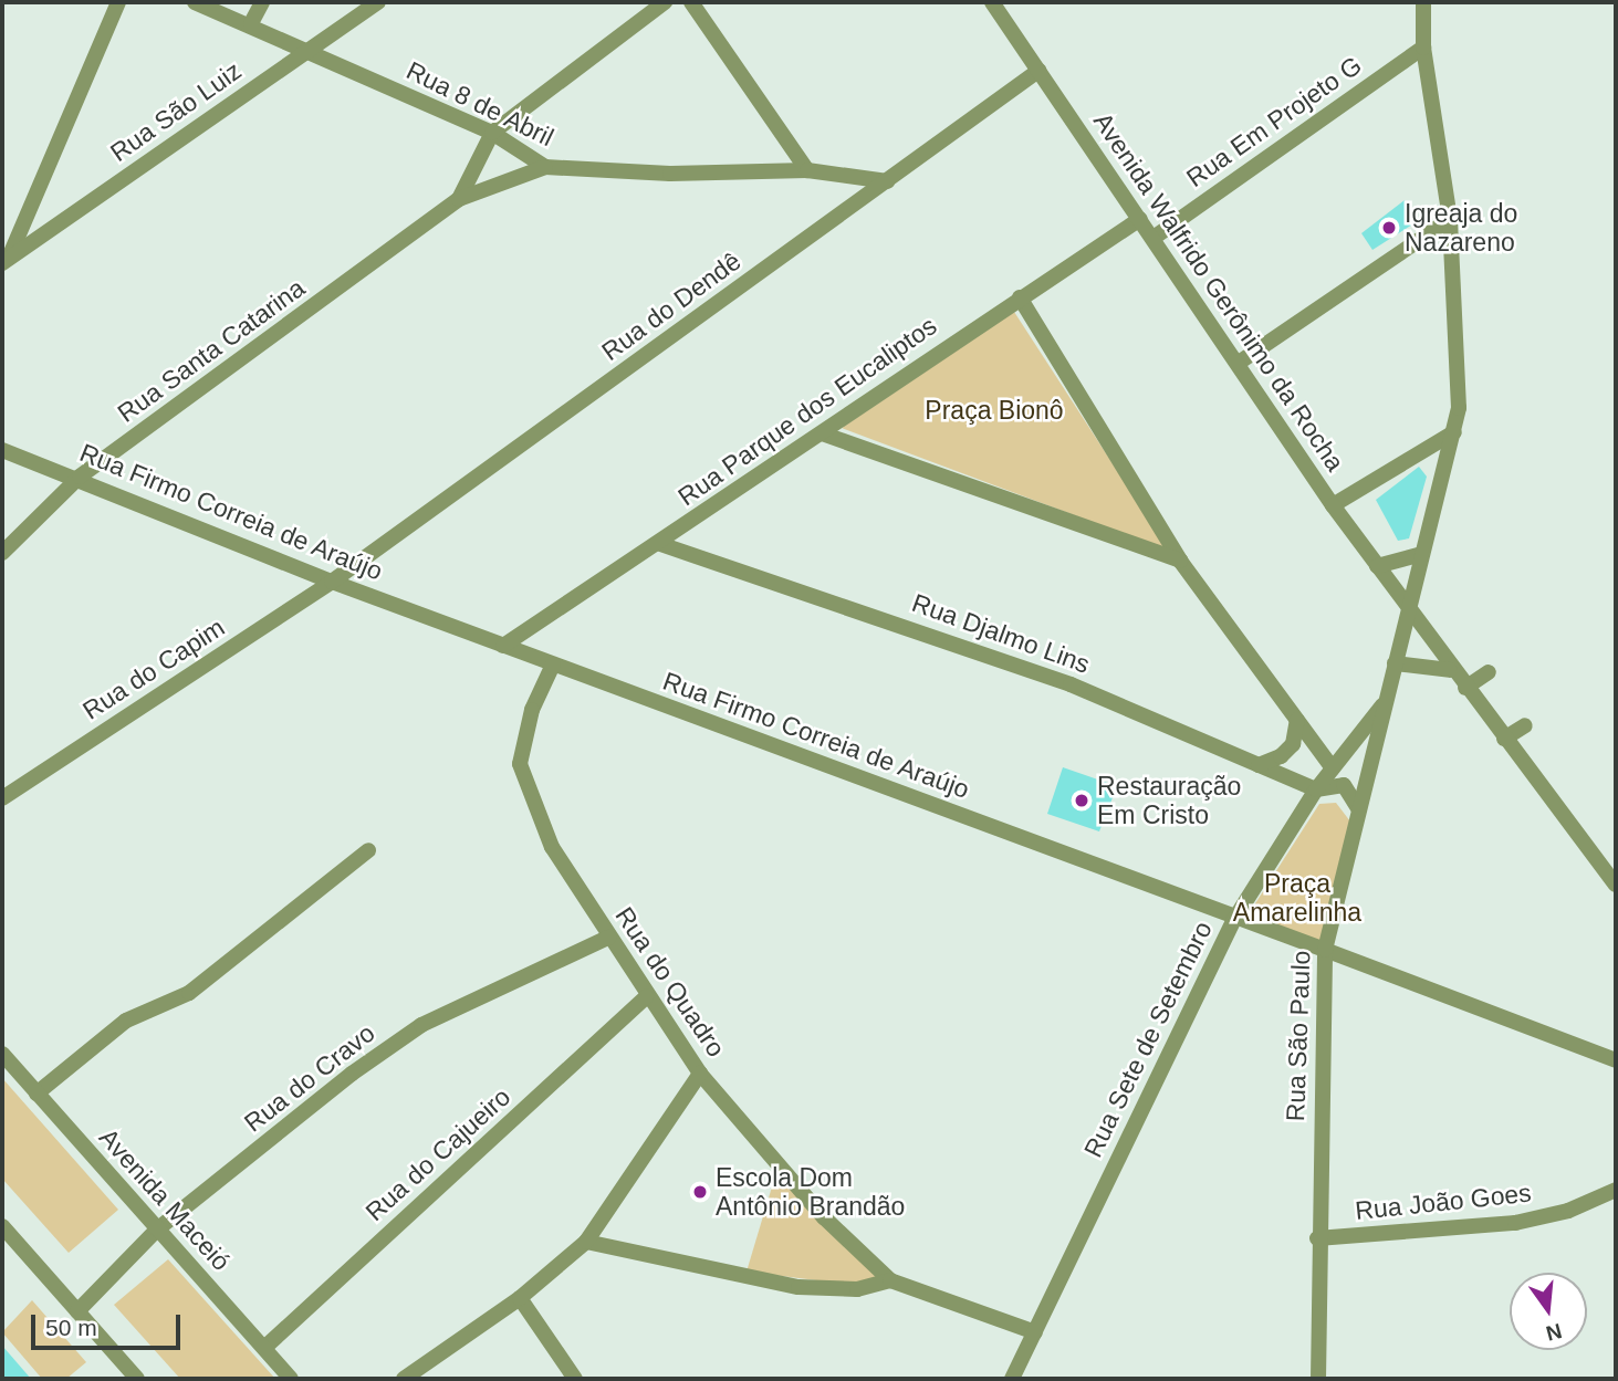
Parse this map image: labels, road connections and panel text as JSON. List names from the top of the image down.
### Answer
{
  "streets": {
    "street": [
      "Rua 8 de Abril",
      "Rua São Luiz",
      "Rua Em Projeto G",
      "Avenida Walfrido Gerônimo da Rocha",
      "Rua do Dendê",
      "Rua Santa Catarina",
      "Rua Parque dos Eucaliptos",
      "Rua Firmo Correia de Araújo",
      "Rua Djalmo Lins",
      "Rua do Capim",
      "Rua do Quadro",
      "Rua São Paulo",
      "Rua Sete de Setembro",
      "Rua do Cravo",
      "Rua do Cajueiro",
      "Avenida Maceió",
      "Rua João Goes"
    ]
  },
  "crossings": [
    ["Rua 8 de Abril", "Rua São Luiz"],
    ["Rua 8 de Abril", "Rua do Dendê"],
    ["Rua 8 de Abril", "Rua Santa Catarina"],
    ["Rua Em Projeto G", "Avenida Walfrido Gerônimo da Rocha"],
    ["Rua Em Projeto G", "Rua São Paulo"],
    ["Avenida Walfrido Gerônimo da Rocha", "Rua do Dendê"],
    ["Avenida Walfrido Gerônimo da Rocha", "Rua Parque dos Eucaliptos"],
    ["Avenida Walfrido Gerônimo da Rocha", "Rua São Paulo"],
    ["Rua do Dendê", "Rua Firmo Correia de Araújo"],
    ["Rua do Dendê", "Rua do Capim"],
    ["Rua Santa Catarina", "Rua Firmo Correia de Araújo"],
    ["Rua Parque dos Eucaliptos", "Rua Firmo Correia de Araújo"],
    ["Rua Parque dos Eucaliptos", "Rua Djalmo Lins"],
    ["Rua Firmo Correia de Araújo", "Rua do Capim"],
    ["Rua Firmo Correia de Araújo", "Rua do Quadro"],
    ["Rua Firmo Correia de Araújo", "Rua São Paulo"],
    ["Rua Firmo Correia de Araújo", "Rua Sete de Setembro"],
    ["Rua Djalmo Lins", "Rua São Paulo"],
    ["Rua Djalmo Lins", "Rua Sete de Setembro"],
    ["Rua do Quadro", "Rua do Cravo"],
    ["Rua do Quadro", "Rua do Cajueiro"],
    ["Rua São Paulo", "Rua Sete de Setembro"],
    ["Rua São Paulo", "Rua João Goes"],
    ["Rua do Cravo", "Avenida Maceió"],
    ["Rua do Cajueiro", "Avenida Maceió"]
  ],
  "parks": ["Praça Bionô", "Praça Amarelinha"],
  "places": ["Igreaja do Nazareno", "Restauração Em Cristo", "Escola Dom Antônio Brandão"],
  "scale_bar": "50 m",
  "north": "bottom"
}
